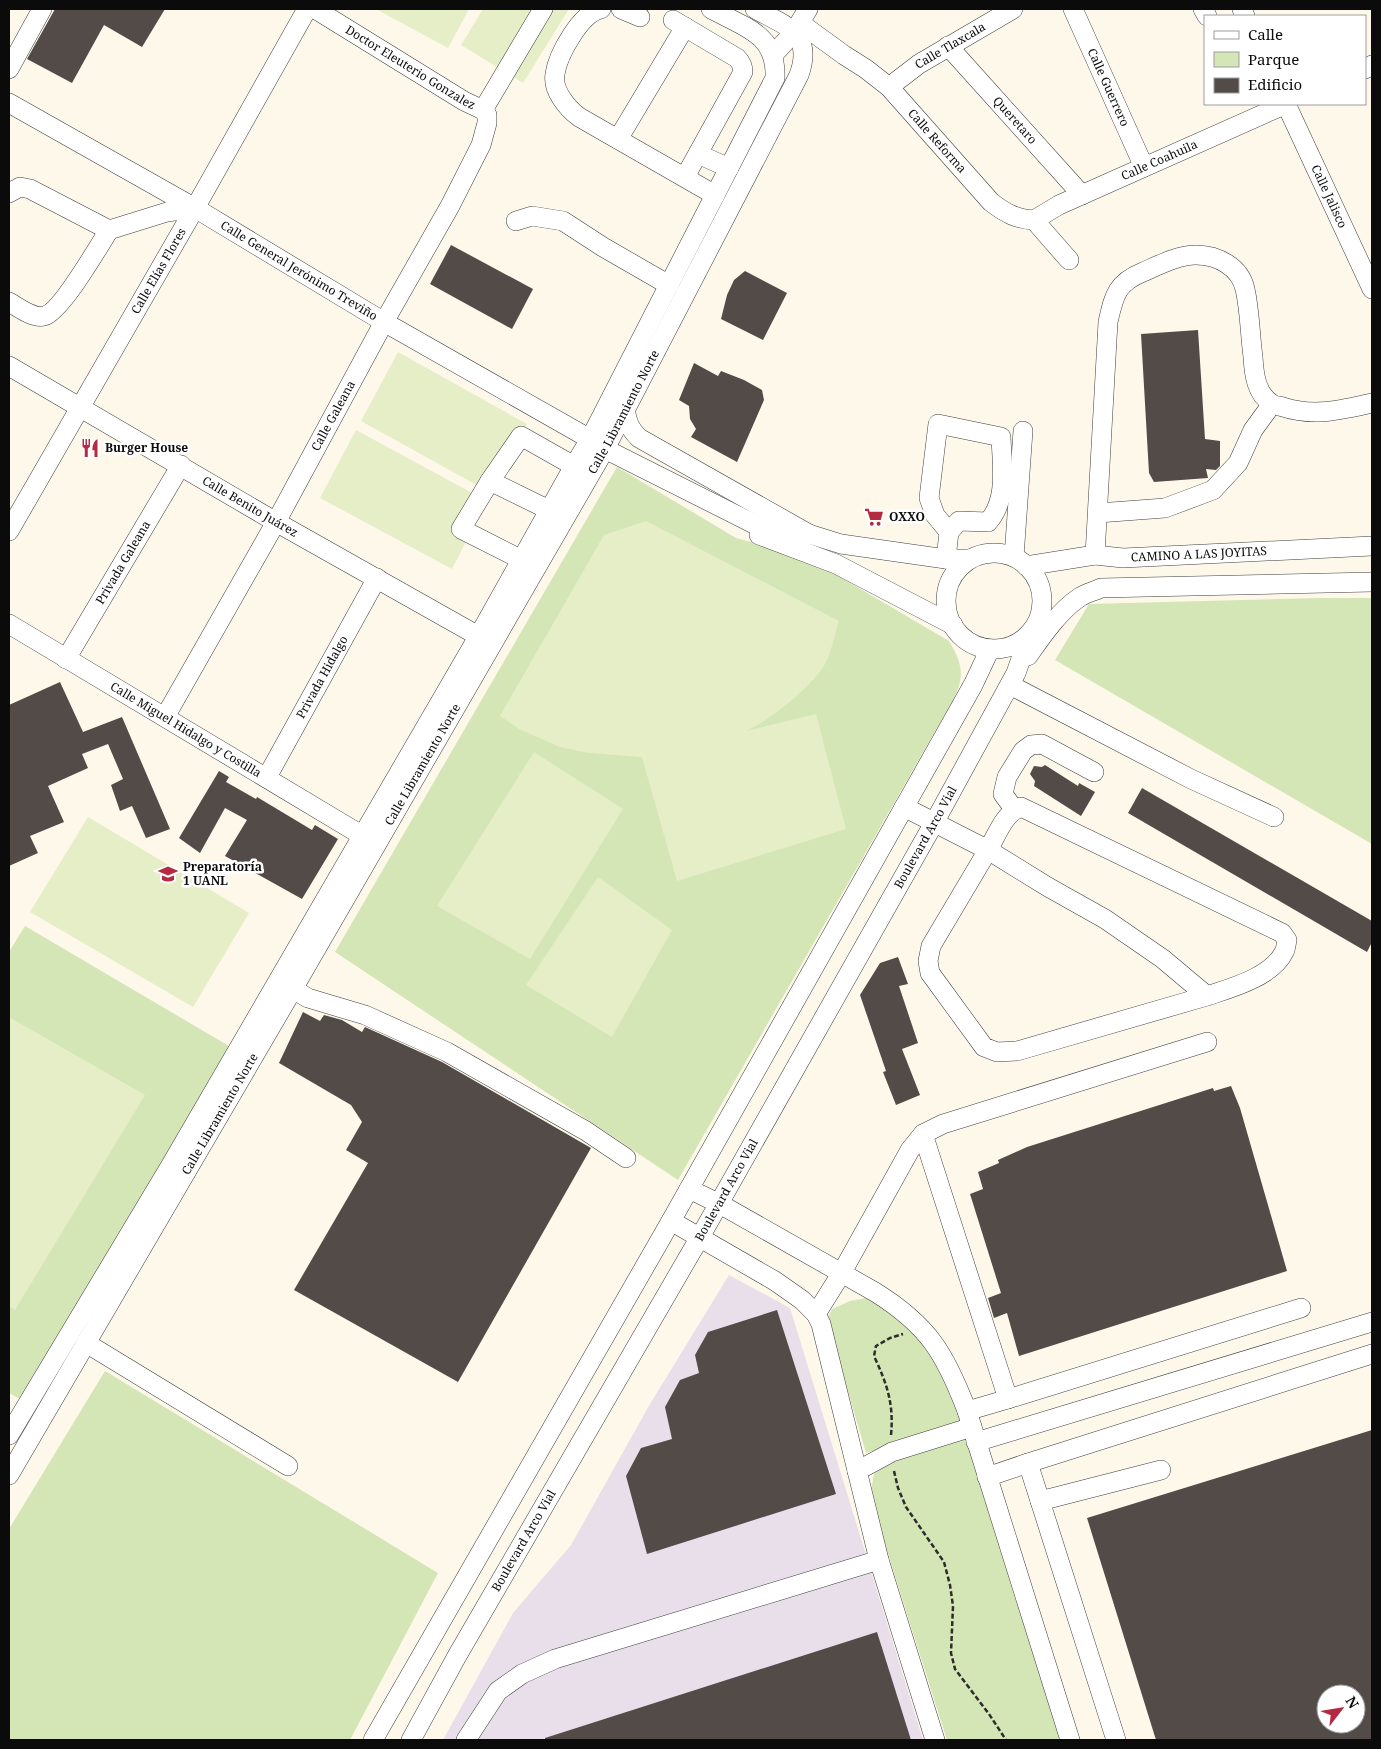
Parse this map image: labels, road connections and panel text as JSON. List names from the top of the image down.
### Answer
{
  "streets": {
    "street": [
      "Calle Tlaxcala",
      "Doctor Eleuterio Gonzalez",
      "Calle Guerrero",
      "Queretaro",
      "Calle Reforma",
      "Calle Coahuila",
      "Calle Jalisco",
      "Calle Elías Flores",
      "Calle General Jerónimo Treviño",
      "Calle Libramiento Norte",
      "Calle Galeana",
      "Calle Benito Juárez",
      "CAMINO A LAS JOYITAS",
      "Privada Galeana",
      "Privada Hidalgo",
      "Calle Miguel Hidalgo y Costilla",
      "Boulevard Arco Vial"
    ]
  },
  "crossings": [
    ["Calle Tlaxcala", "Queretaro"],
    ["Calle Tlaxcala", "Calle Reforma"],
    ["Doctor Eleuterio Gonzalez", "Calle Galeana"],
    ["Calle Guerrero", "Calle Coahuila"],
    ["Queretaro", "Calle Coahuila"],
    ["Calle Reforma", "Calle Coahuila"],
    ["Calle Reforma", "Calle Libramiento Norte"],
    ["Calle Elías Flores", "Calle General Jerónimo Treviño"],
    ["Calle Elías Flores", "Calle Benito Juárez"],
    ["Calle General Jerónimo Treviño", "Calle Libramiento Norte"],
    ["Calle General Jerónimo Treviño", "Calle Galeana"],
    ["Calle Libramiento Norte", "Calle Benito Juárez"],
    ["Calle Libramiento Norte", "Calle Miguel Hidalgo y Costilla"],
    ["Calle Galeana", "Calle Benito Juárez"],
    ["Calle Galeana", "Calle Miguel Hidalgo y Costilla"],
    ["Calle Benito Juárez", "Privada Galeana"],
    ["Calle Benito Juárez", "Privada Hidalgo"],
    ["CAMINO A LAS JOYITAS", "Boulevard Arco Vial"],
    ["Privada Galeana", "Calle Miguel Hidalgo y Costilla"],
    ["Privada Hidalgo", "Calle Miguel Hidalgo y Costilla"]
  ],
  "places": {
    "restaurant": ["Burger House"],
    "supermarket": ["OXXO"],
    "school or university": ["Preparatoría 1 UANL"]
  },
  "legend": ["Calle", "Parque", "Edificio"],
  "north": "top right"
}
